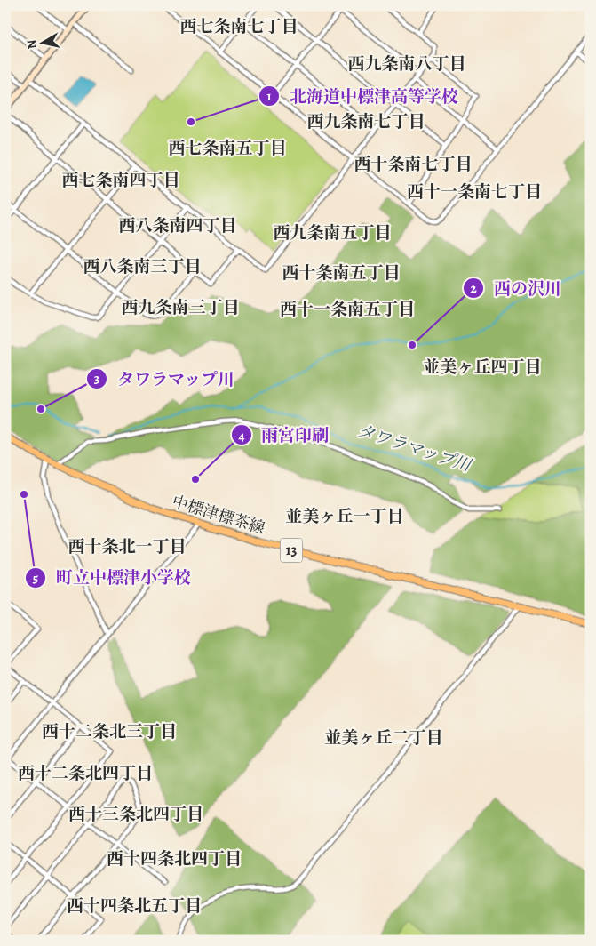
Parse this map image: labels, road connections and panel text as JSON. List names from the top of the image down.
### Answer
{
  "streets": {
    "main road": ["中標津標茶線", "13"]
  },
  "districts": [
    "西七条南七丁目",
    "西九条南八丁目",
    "西九条南七丁目",
    "西七条南五丁目",
    "西十条南七丁目",
    "西七条南四丁目",
    "西十一条南七丁目",
    "西八条南四丁目",
    "西九条南五丁目",
    "西八条南三丁目",
    "西十条南五丁目",
    "西九条南三丁目",
    "西十一条南五丁目",
    "並美ヶ丘四丁目",
    "並美ヶ丘一丁目",
    "西十条北一丁目",
    "西十二条北三丁目",
    "並美ヶ丘二丁目",
    "西十二条北四丁目",
    "西十三条北四丁目",
    "西十四条北四丁目",
    "西十四条北五丁目"
  ],
  "water": ["タワラマップ川"],
  "places": [
    "北海道中標津高等学校",
    "西の沢川",
    "タワラマップ川",
    "雨宮印刷",
    "町立中標津小学校"
  ],
  "north": "left"
}
